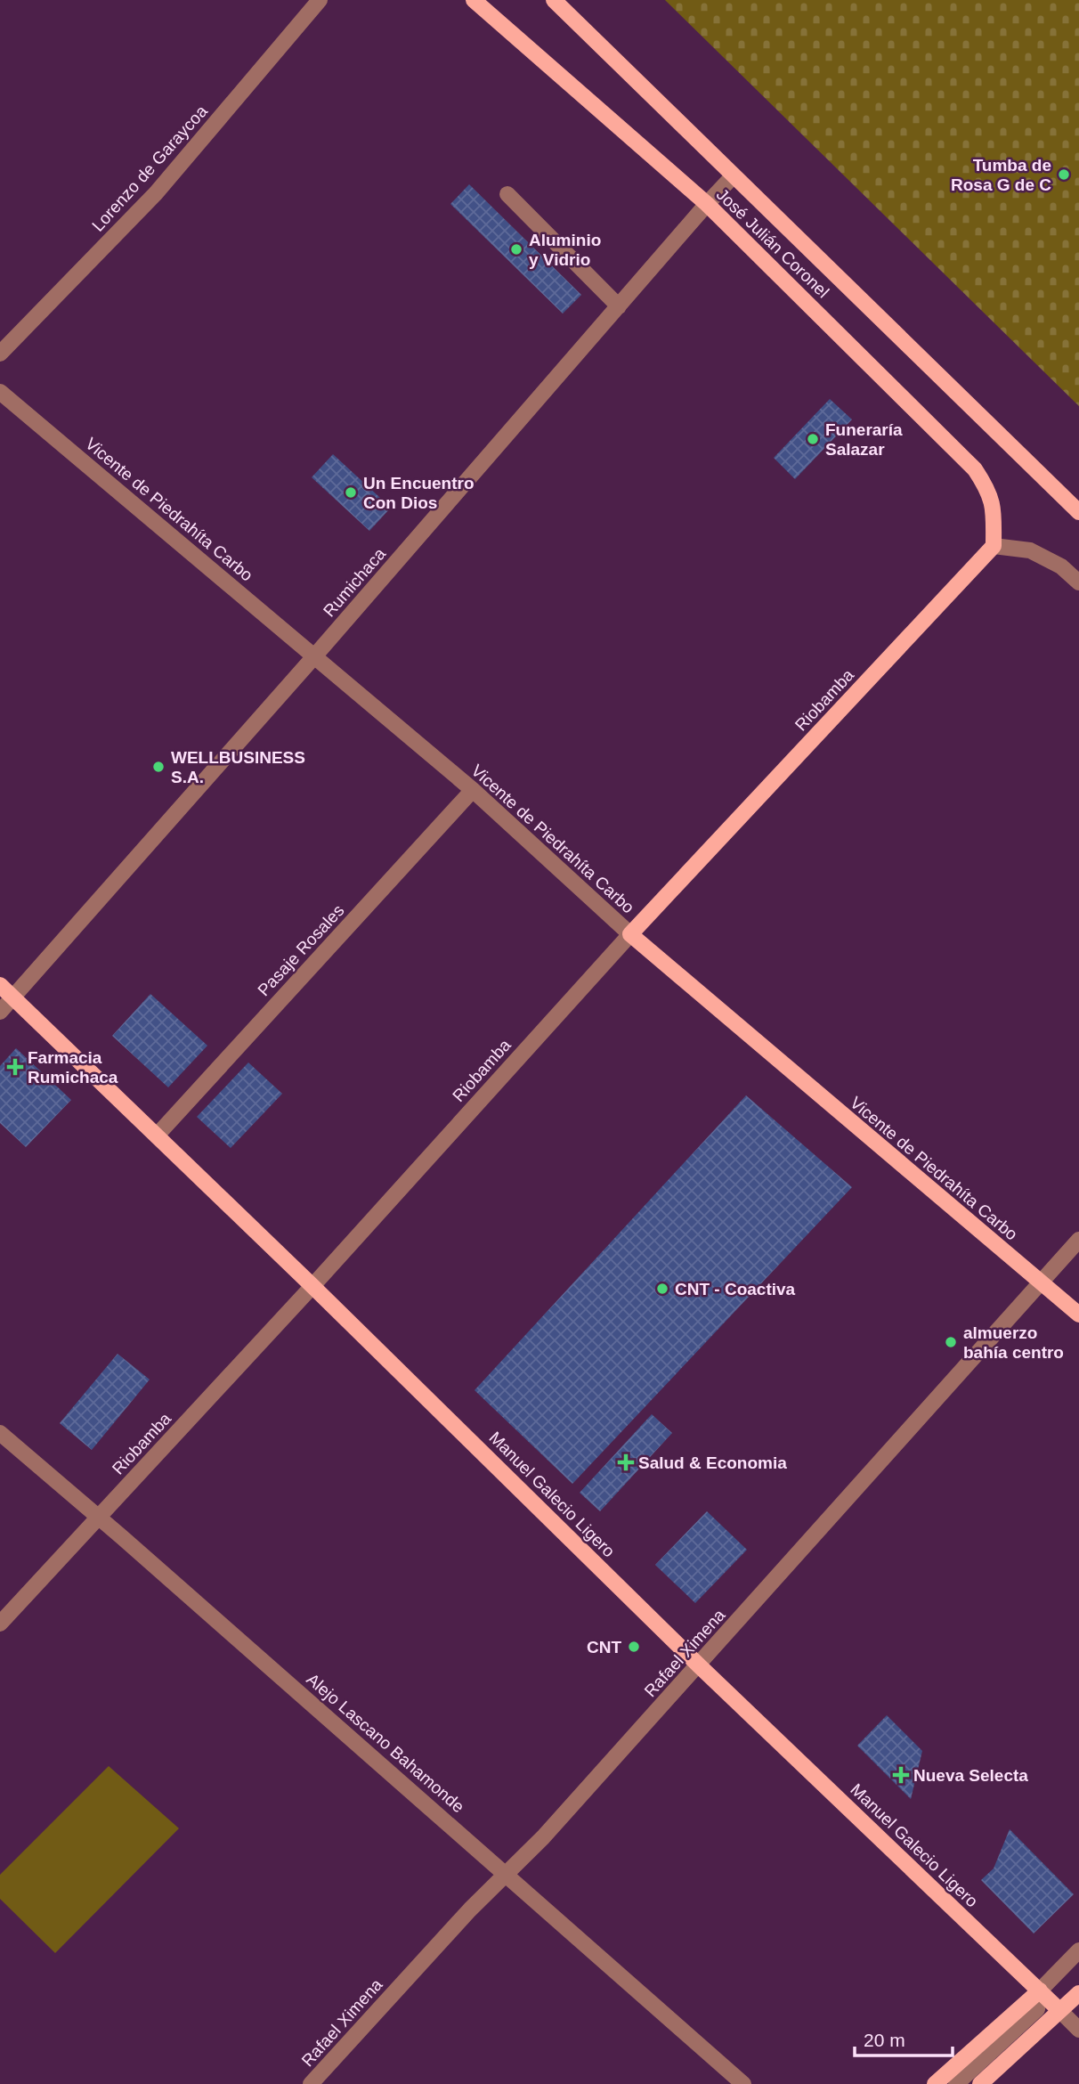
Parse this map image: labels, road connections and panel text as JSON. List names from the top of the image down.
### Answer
{
  "streets": {
    "main road": [
      "José Julián Coronel",
      "Vicente de Piedrahíta Carbo",
      "Riobamba",
      "Manuel Galecio Ligero"
    ],
    "street": [
      "Lorenzo de Garaycoa",
      "Rumichaca",
      "Pasaje Rosales",
      "Rafael Ximena",
      "Alejo Lascano Bahamonde"
    ]
  },
  "crossings": [
    ["José Julián Coronel", "Rumichaca"],
    ["José Julián Coronel", "Riobamba"],
    ["Vicente de Piedrahíta Carbo", "Rumichaca"],
    ["Vicente de Piedrahíta Carbo", "Riobamba"],
    ["Vicente de Piedrahíta Carbo", "Pasaje Rosales"],
    ["Vicente de Piedrahíta Carbo", "Rafael Ximena"],
    ["Rumichaca", "Manuel Galecio Ligero"],
    ["Riobamba", "Manuel Galecio Ligero"],
    ["Riobamba", "Alejo Lascano Bahamonde"],
    ["Pasaje Rosales", "Manuel Galecio Ligero"],
    ["Manuel Galecio Ligero", "Rafael Ximena"],
    ["Rafael Ximena", "Alejo Lascano Bahamonde"]
  ],
  "places": {
    "other": [
      "Tumba de Rosa G de C",
      "Aluminio y Vidrio",
      "Funeraría Salazar",
      "Un Encuentro Con Dios",
      "WELLBUSINESS S.A.",
      "CNT - Coactiva",
      "almuerzo bahía centro",
      "CNT"
    ],
    "health": ["Farmacia Rumichaca", "Salud & Economia", "Nueva Selecta"]
  },
  "scale_bar": "20 m"
}
